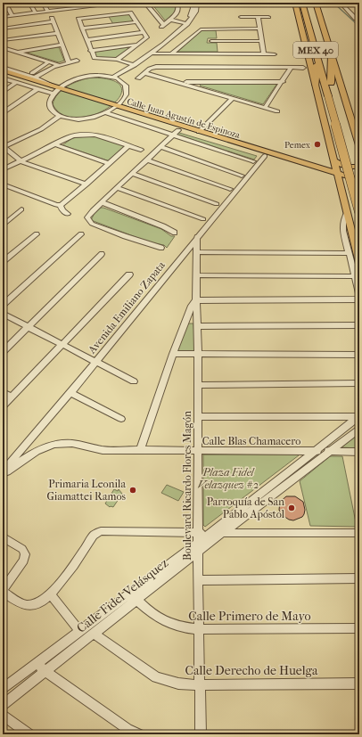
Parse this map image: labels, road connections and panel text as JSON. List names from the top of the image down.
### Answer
{
  "streets": {
    "highway": ["MEX 40"],
    "main road": ["Calle Juan Agustín de Espinoza"],
    "street": [
      "Avenida Emiliano Zapata",
      "Calle Blas Chamacero",
      "Boulevard Ricardo Flores Magón",
      "Calle Fidel Velásquez",
      "Calle Primero de Mayo",
      "Calle Derecho de Huelga"
    ]
  },
  "crossings": [
    ["Calle Juan Agustín de Espinoza", "Avenida Emiliano Zapata"],
    ["Avenida Emiliano Zapata", "Boulevard Ricardo Flores Magón"],
    ["Calle Blas Chamacero", "Boulevard Ricardo Flores Magón"],
    ["Calle Blas Chamacero", "Calle Fidel Velásquez"],
    ["Boulevard Ricardo Flores Magón", "Calle Fidel Velásquez"],
    ["Boulevard Ricardo Flores Magón", "Calle Primero de Mayo"],
    ["Boulevard Ricardo Flores Magón", "Calle Derecho de Huelga"],
    ["Calle Fidel Velásquez", "Calle Primero de Mayo"],
    ["Calle Fidel Velásquez", "Calle Derecho de Huelga"]
  ],
  "parks": ["Plaza Fidel Velazquez #2"],
  "places": ["Pemex", "Primaria Leonila Giamattei Ramos", "Parroquía de San Pablo Apóstol"]
}
